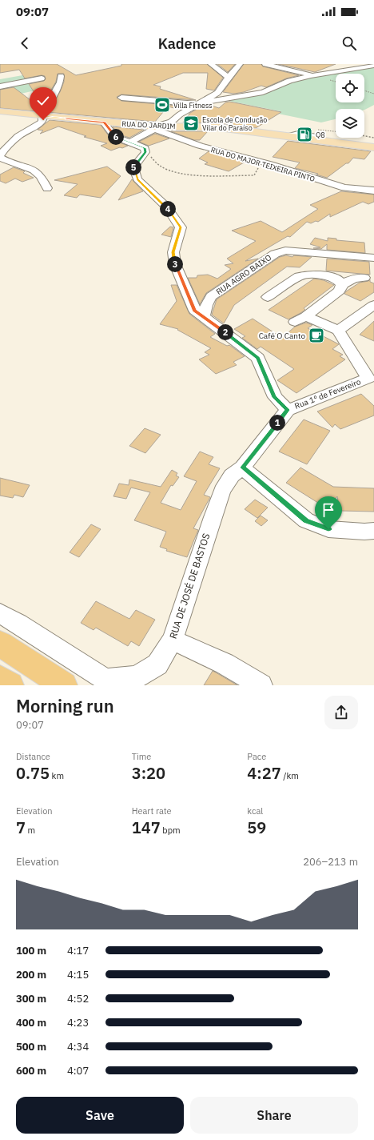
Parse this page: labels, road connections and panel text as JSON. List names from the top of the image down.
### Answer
{
  "streets": {
    "main road": ["RUA DO JARDIM"],
    "street": [
      "RUA DO MAJOR TEIXEIRA PINTO",
      "RUA AGRO BAIXO",
      "Rua 1º de Fevereiro",
      "RUA DE JOSÉ DE BASTOS"
    ]
  },
  "crossings": [
    ["RUA DO JARDIM", "RUA DO MAJOR TEIXEIRA PINTO"],
    ["Rua 1º de Fevereiro", "RUA DE JOSÉ DE BASTOS"]
  ],
  "places": {
    "sports": ["Villa Fitness"],
    "school or university": ["Escola de Condução Vilar do Paraíso"],
    "fuel station": ["Q8"],
    "cafe": ["Café O Canto"]
  },
  "page": {
    "status": "09:07",
    "header": "Kadence",
    "pins": [
      "6",
      "5",
      "4",
      "3",
      "2",
      "1"
    ],
    "heading": ["Morning run", "09:07"],
    "stats": [
      ["Distance", "0.75 km"],
      ["Time", "3:20"],
      ["Pace", "4:27 /km"],
      ["Elevation", "7 m"],
      ["Heart rate", "147 bpm"],
      ["kcal", "59"]
    ],
    "chart": ["Elevation", "206–213 m"],
    "list": [
      {
        "name": "100 m",
        "note": "4:17"
      },
      {
        "name": "200 m",
        "note": "4:15"
      },
      {
        "name": "300 m",
        "note": "4:52"
      },
      {
        "name": "400 m",
        "note": "4:23"
      },
      {
        "name": "500 m",
        "note": "4:34"
      },
      {
        "name": "600 m",
        "note": "4:07"
      }
    ],
    "buttons": ["Save", "Share"]
  }
}
